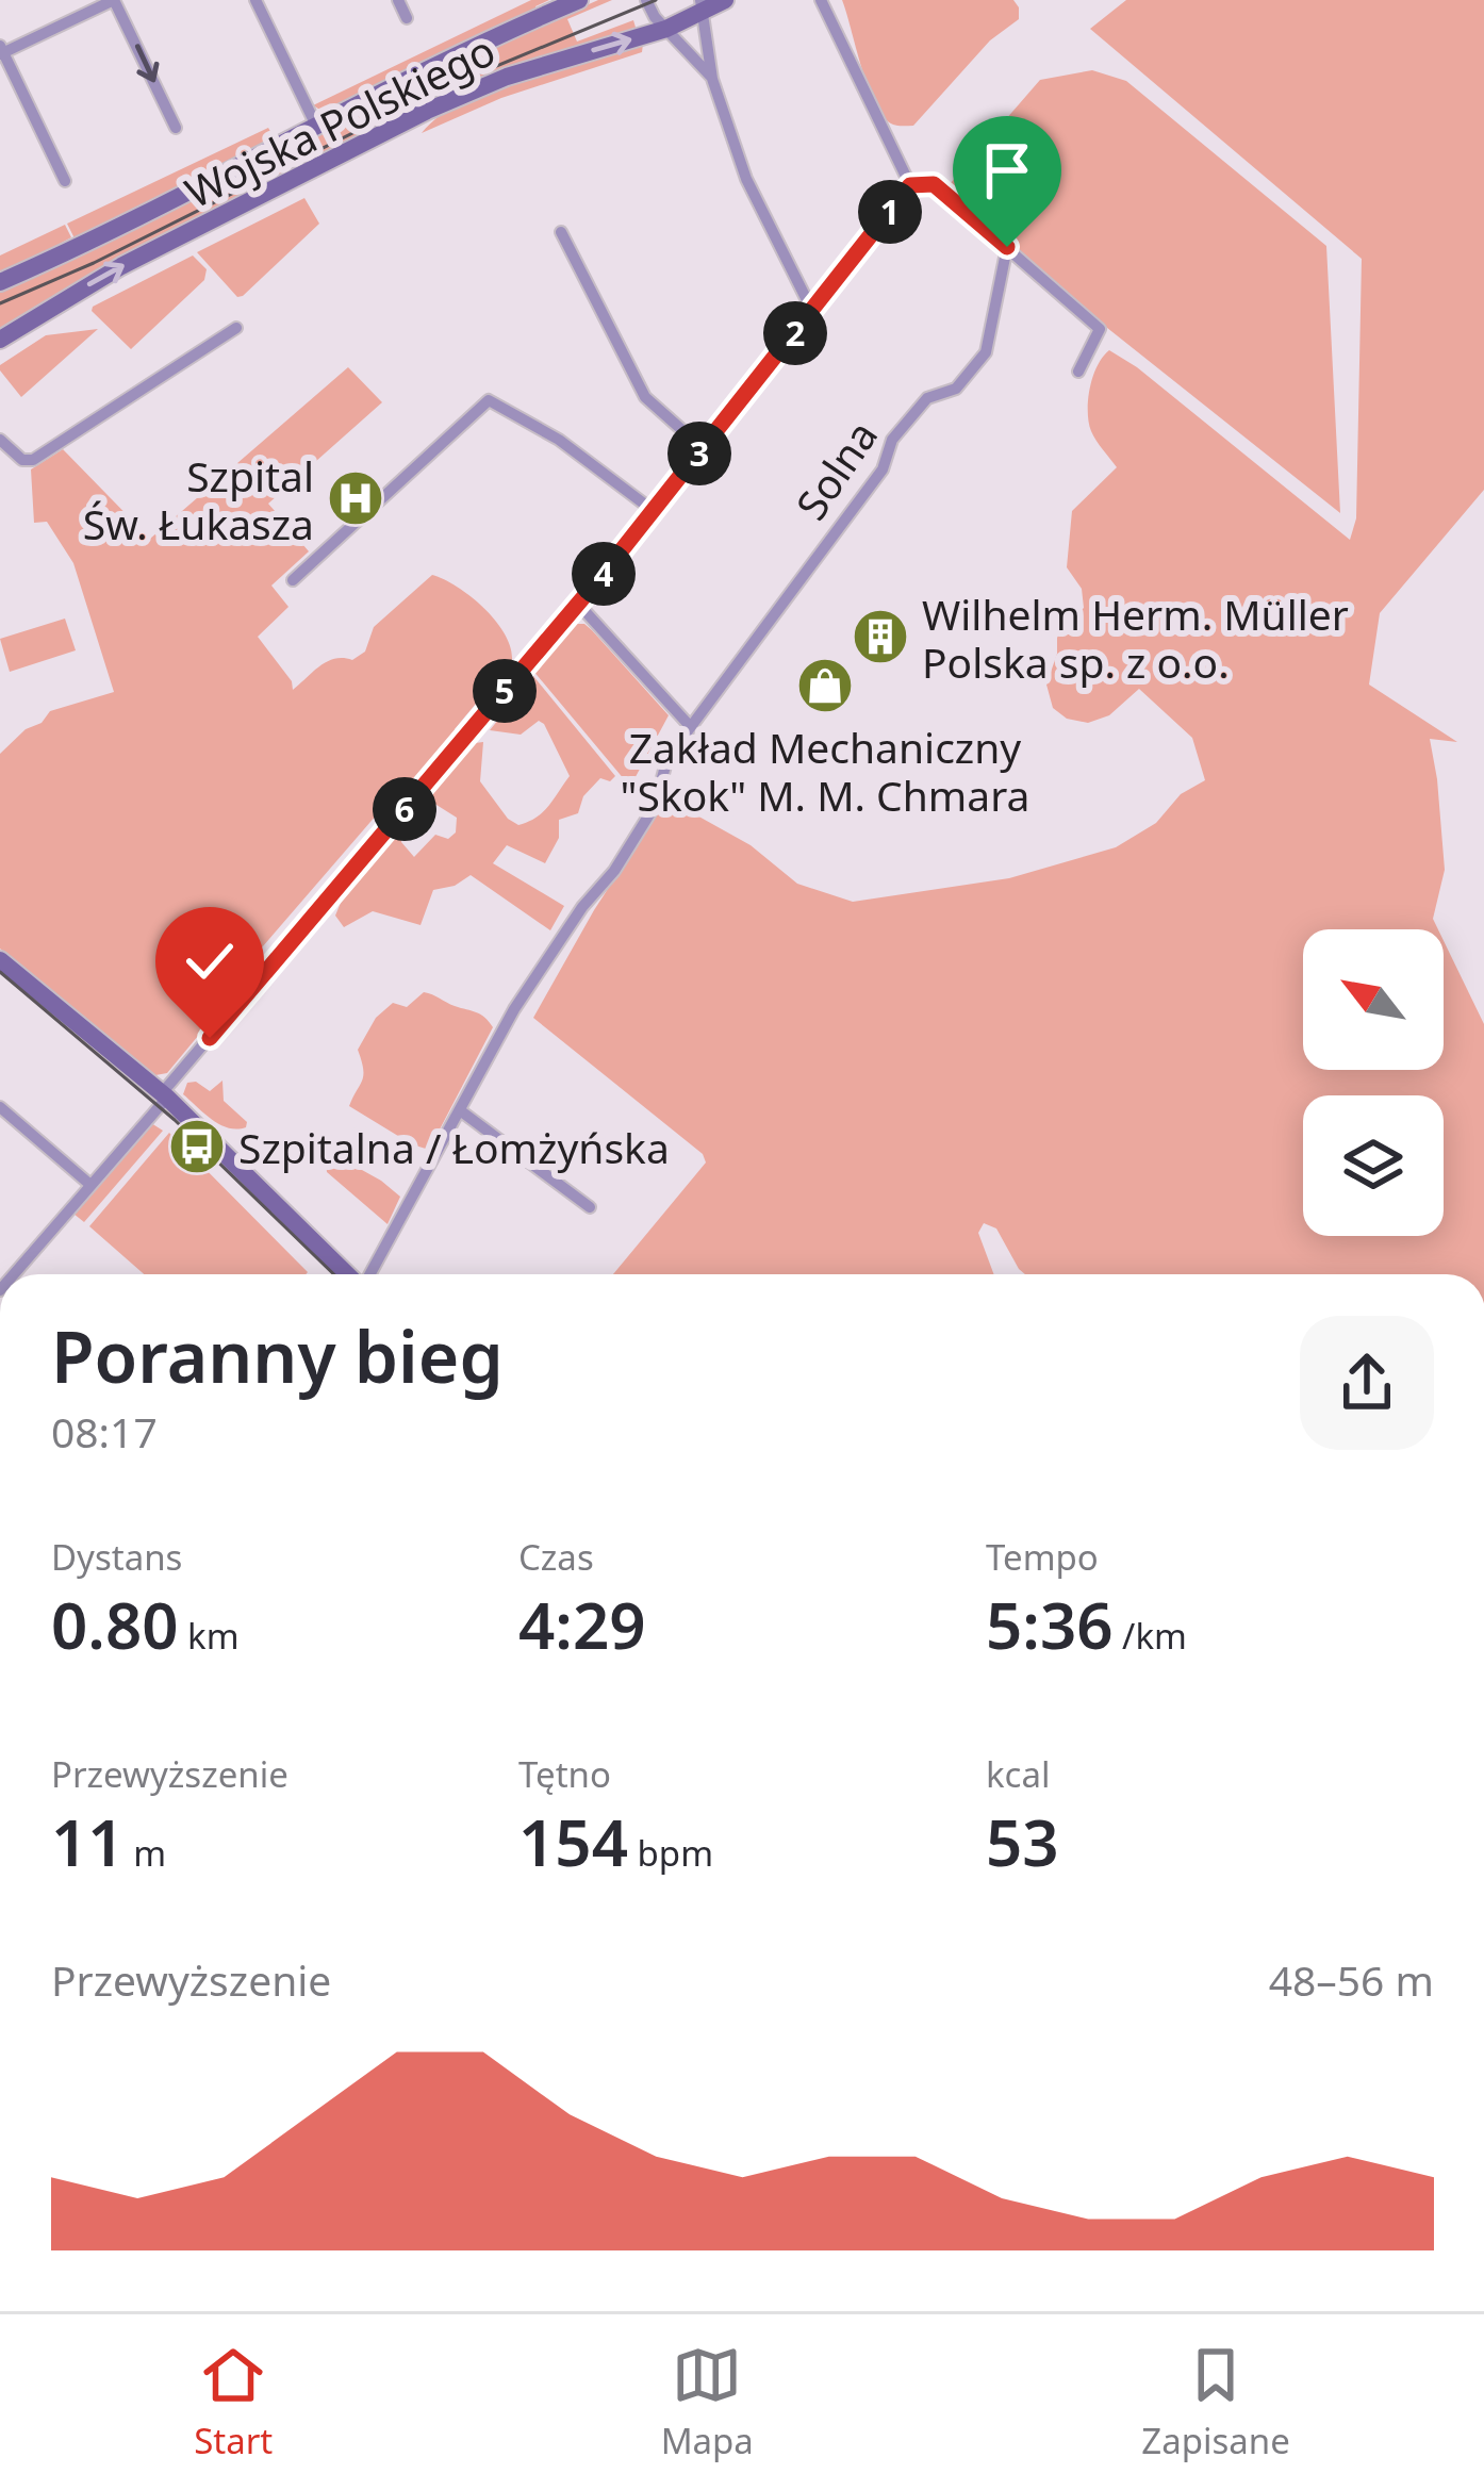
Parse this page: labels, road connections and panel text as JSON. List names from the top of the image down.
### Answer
{
  "streets": {
    "street": ["Wojska Polskiego", "Solna"]
  },
  "places": {
    "hospital": ["Szpital Św. Łukasza"],
    "building": ["Wilhelm Herm. Müller Polska sp. z o.o."],
    "shop": ["Zakład Mechaniczny \"Skok\" M. M. Chmara"],
    "bus stop": ["Szpitalna / Łomżyńska"]
  },
  "north": "top left",
  "page": {
    "pins": [
      "1",
      "2",
      "3",
      "4",
      "5",
      "6"
    ],
    "heading": ["Poranny bieg", "08:17"],
    "stats": [
      ["Dystans", "0.80 km"],
      ["Czas", "4:29"],
      ["Tempo", "5:36 /km"],
      ["Przewyższenie", "11 m"],
      ["Tętno", "154 bpm"],
      ["kcal", "53"]
    ],
    "chart": ["Przewyższenie", "48–56 m"],
    "tabs": ["Start", "Mapa", "Zapisane"]
  }
}
